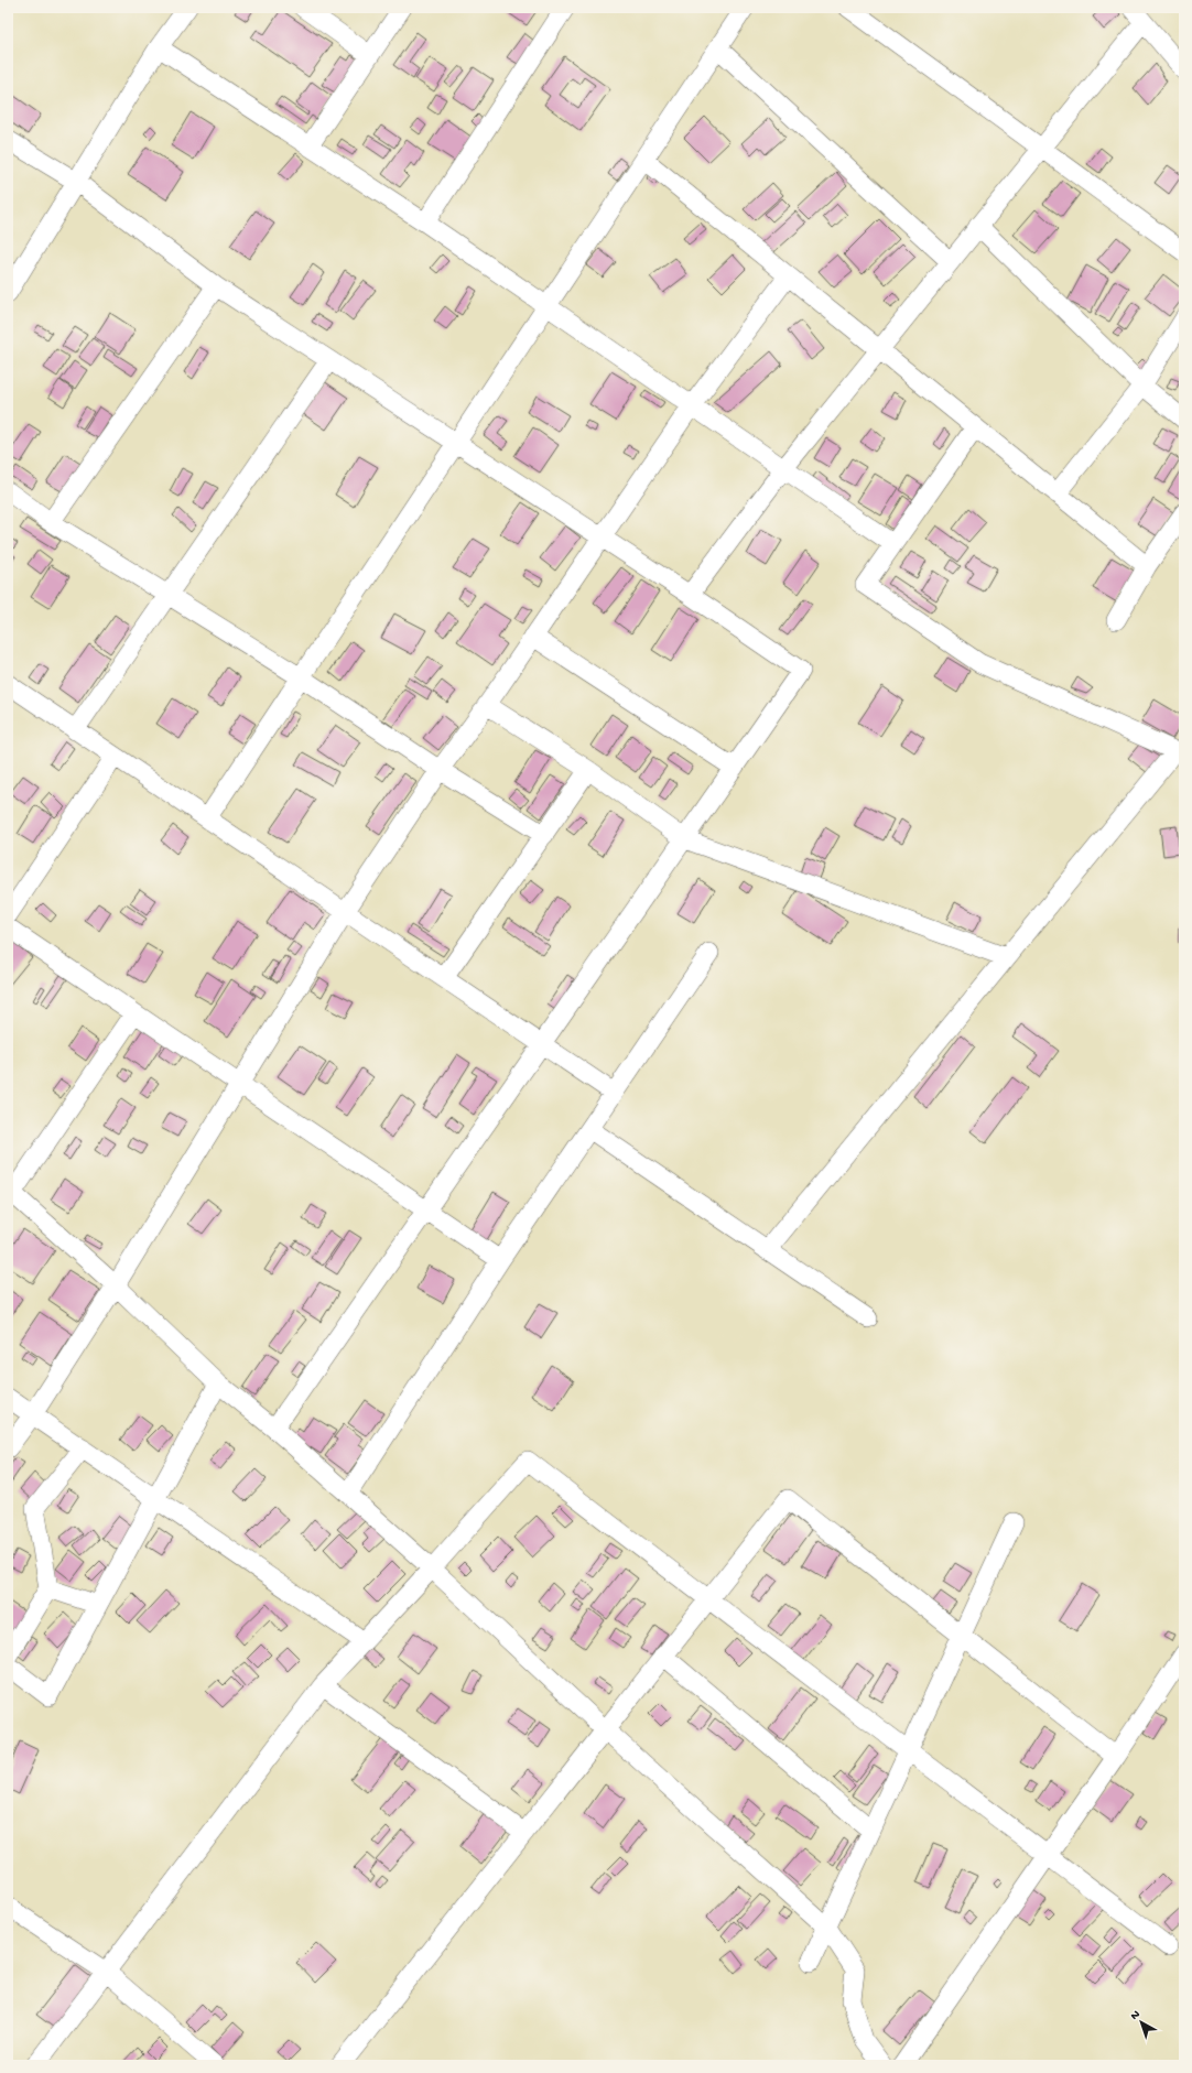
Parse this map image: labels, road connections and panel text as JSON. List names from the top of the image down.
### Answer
{
  "north": "top left"
}
